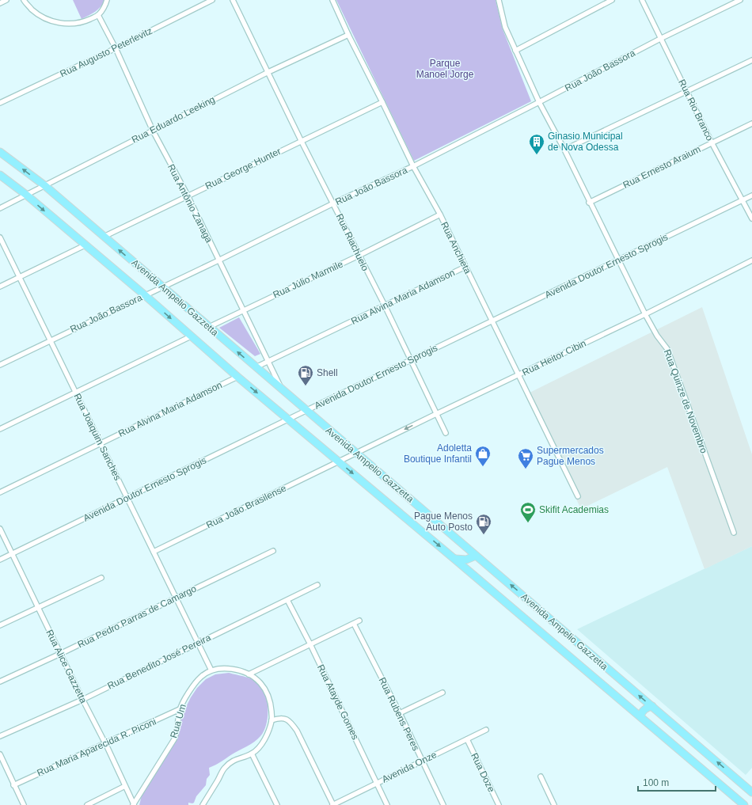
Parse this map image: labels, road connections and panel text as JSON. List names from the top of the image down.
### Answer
{
  "streets": {
    "main road": ["Avenida Ampelio Gazzetta"],
    "street": [
      "Rua Augusto Peterlevitz",
      "Rua João Bassora",
      "Rua Rio Branco",
      "Rua Eduardo Leeking",
      "Rua Ernesto Araium",
      "Rua George Hunter",
      "Rua Antônio Zanaga",
      "Rua Riachuelo",
      "Rua Anchieta",
      "Avenida Doutor Ernesto Sprogis",
      "Rua Júlio Marmile",
      "Rua Alvina Maria Adamson",
      "Rua Heitor Cibin",
      "Rua Quinze de Novembro",
      "Rua Joaquim Sanches",
      "Rua João Brasilense",
      "Rua Pedro Parras de Camargo",
      "Rua Benedito José Pereira",
      "Rua Alice Gazzetta",
      "Rua Atayde Gomes",
      "Rua Rubens Peres",
      "Rua Um",
      "Rua Maria Aparecida R. Piconi",
      "Avenida Onze",
      "Rua Doze"
    ]
  },
  "crossings": [
    ["Rua Augusto Peterlevitz", "Rua Antônio Zanaga"],
    ["Rua João Bassora", "Rua Rio Branco"],
    ["Rua João Bassora", "Rua Antônio Zanaga"],
    ["Rua João Bassora", "Rua Riachuelo"],
    ["Rua João Bassora", "Rua Anchieta"],
    ["Rua João Bassora", "Avenida Ampelio Gazzetta"],
    ["Rua João Bassora", "Rua Quinze de Novembro"],
    ["Rua João Bassora", "Rua Joaquim Sanches"],
    ["Rua Rio Branco", "Rua Ernesto Araium"],
    ["Rua Rio Branco", "Avenida Doutor Ernesto Sprogis"],
    ["Rua Eduardo Leeking", "Rua Antônio Zanaga"],
    ["Rua Eduardo Leeking", "Rua Riachuelo"],
    ["Rua Eduardo Leeking", "Rua Anchieta"],
    ["Rua Eduardo Leeking", "Avenida Ampelio Gazzetta"],
    ["Rua Ernesto Araium", "Rua Quinze de Novembro"],
    ["Rua George Hunter", "Rua Antônio Zanaga"],
    ["Rua George Hunter", "Rua Riachuelo"],
    ["Rua George Hunter", "Rua Anchieta"],
    ["Rua George Hunter", "Avenida Ampelio Gazzetta"],
    ["Rua Antônio Zanaga", "Rua Júlio Marmile"],
    ["Rua Antônio Zanaga", "Rua Alvina Maria Adamson"],
    ["Rua Antônio Zanaga", "Avenida Ampelio Gazzetta"],
    ["Rua Riachuelo", "Avenida Doutor Ernesto Sprogis"],
    ["Rua Riachuelo", "Rua Júlio Marmile"],
    ["Rua Riachuelo", "Rua Alvina Maria Adamson"],
    ["Rua Riachuelo", "Rua Heitor Cibin"],
    ["Rua Anchieta", "Avenida Doutor Ernesto Sprogis"],
    ["Rua Anchieta", "Rua Júlio Marmile"],
    ["Rua Anchieta", "Rua Alvina Maria Adamson"],
    ["Rua Anchieta", "Rua Heitor Cibin"],
    ["Avenida Doutor Ernesto Sprogis", "Avenida Ampelio Gazzetta"],
    ["Avenida Doutor Ernesto Sprogis", "Rua Quinze de Novembro"],
    ["Avenida Doutor Ernesto Sprogis", "Rua Joaquim Sanches"],
    ["Avenida Doutor Ernesto Sprogis", "Rua Alice Gazzetta"],
    ["Rua Júlio Marmile", "Avenida Ampelio Gazzetta"],
    ["Rua Alvina Maria Adamson", "Avenida Ampelio Gazzetta"],
    ["Rua Alvina Maria Adamson", "Rua Joaquim Sanches"],
    ["Avenida Ampelio Gazzetta", "Rua Heitor Cibin"],
    ["Avenida Ampelio Gazzetta", "Rua João Brasilense"],
    ["Rua Heitor Cibin", "Rua Quinze de Novembro"],
    ["Rua Heitor Cibin", "Rua João Brasilense"],
    ["Rua Joaquim Sanches", "Rua João Brasilense"],
    ["Rua Joaquim Sanches", "Rua Pedro Parras de Camargo"],
    ["Rua Joaquim Sanches", "Rua Benedito José Pereira"],
    ["Rua Joaquim Sanches", "Rua Um"],
    ["Rua Pedro Parras de Camargo", "Rua Alice Gazzetta"],
    ["Rua Benedito José Pereira", "Rua Alice Gazzetta"],
    ["Rua Benedito José Pereira", "Rua Atayde Gomes"],
    ["Rua Alice Gazzetta", "Rua Um"],
    ["Rua Alice Gazzetta", "Rua Maria Aparecida R. Piconi"],
    ["Rua Atayde Gomes", "Avenida Onze"],
    ["Rua Rubens Peres", "Avenida Onze"],
    ["Rua Um", "Rua Maria Aparecida R. Piconi"],
    ["Avenida Onze", "Rua Doze"]
  ],
  "parks": ["Parque Manoel Jorge"],
  "places": {
    "building": ["Ginasio Municipal de Nova Odessa"],
    "fuel station": ["Shell", "Pague Menos Auto Posto"],
    "shop": ["Adoletta Boutique Infantil"],
    "supermarket": ["Supermercados Pague Menos"],
    "sports": ["Skifit Academias"]
  },
  "scale_bar": "100 m"
}
